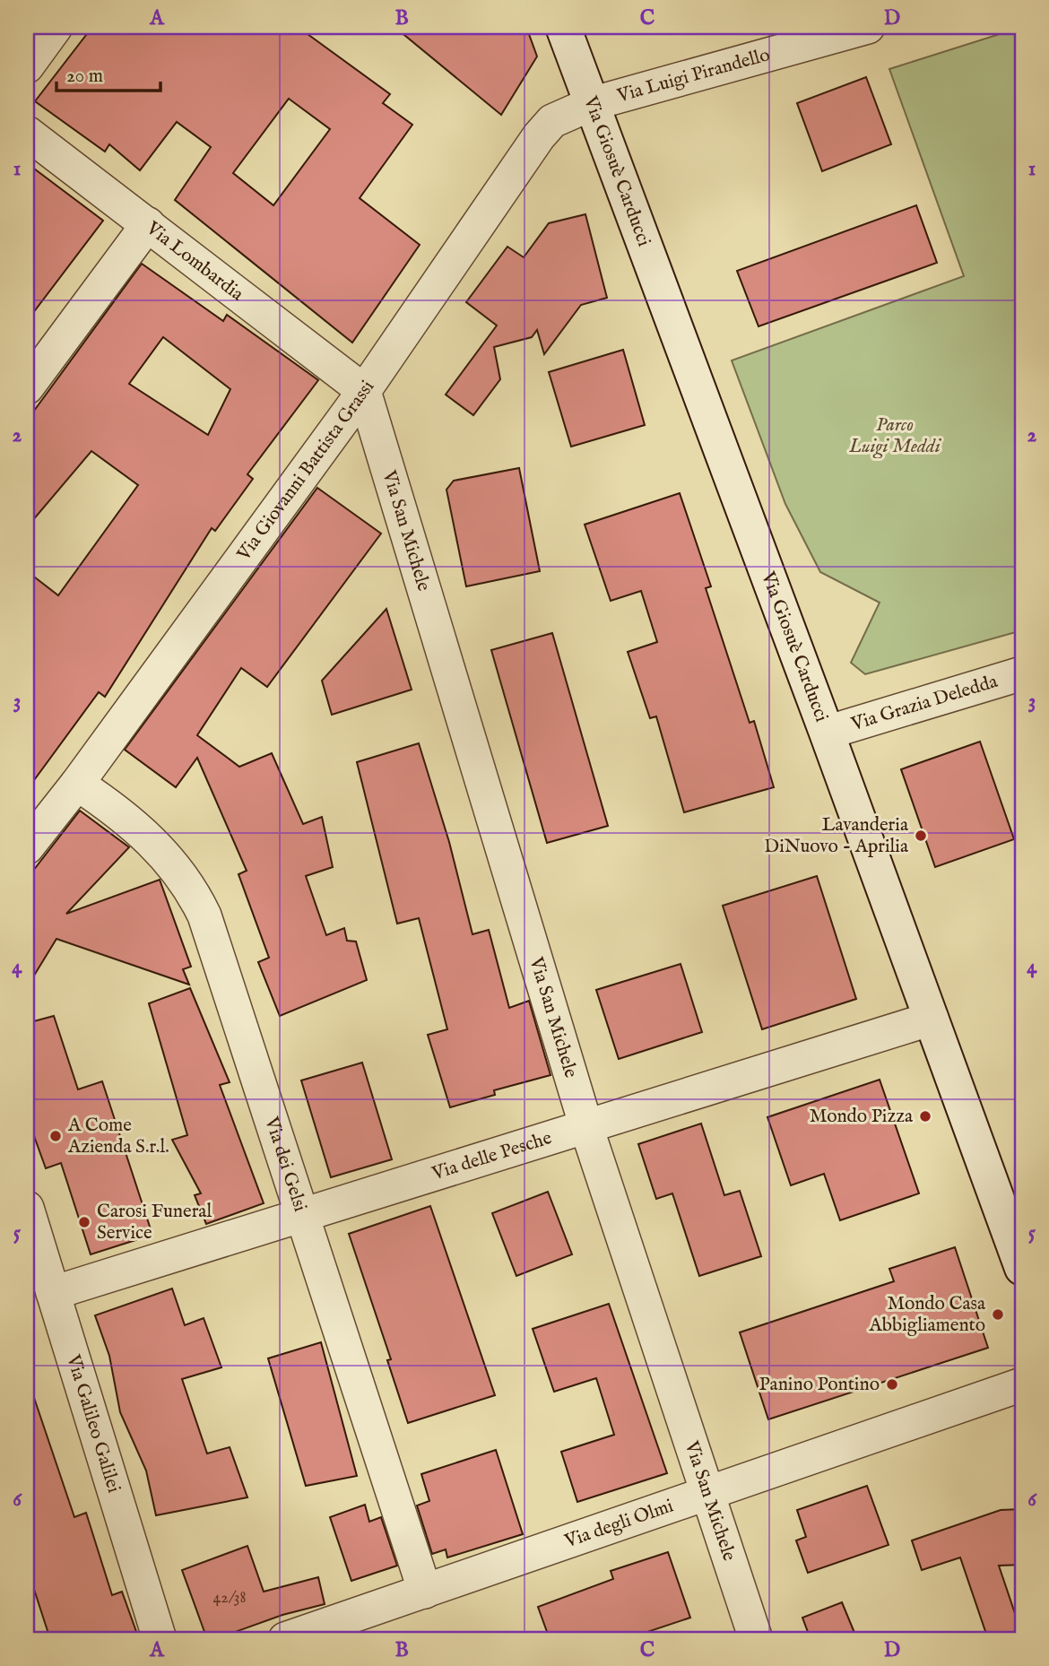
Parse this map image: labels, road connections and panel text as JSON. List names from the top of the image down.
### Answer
{
  "streets": {
    "street": [
      "Via Luigi Pirandello",
      "Via Giosuè Carducci",
      "Via Lombardia",
      "Via Giovanni Battista Grassi",
      "Via San Michele",
      "Via Grazia Deledda",
      "Via delle Pesche",
      "Via dei Gelsi",
      "Via Galileo Galilei",
      "Via degli Olmi"
    ]
  },
  "crossings": [
    ["Via Luigi Pirandello", "Via Giosuè Carducci"],
    ["Via Luigi Pirandello", "Via Giovanni Battista Grassi"],
    ["Via Giosuè Carducci", "Via Giovanni Battista Grassi"],
    ["Via Giosuè Carducci", "Via Grazia Deledda"],
    ["Via Giosuè Carducci", "Via delle Pesche"],
    ["Via Lombardia", "Via Giovanni Battista Grassi"],
    ["Via Lombardia", "Via San Michele"],
    ["Via Giovanni Battista Grassi", "Via San Michele"],
    ["Via Giovanni Battista Grassi", "Via dei Gelsi"],
    ["Via San Michele", "Via delle Pesche"],
    ["Via San Michele", "Via degli Olmi"],
    ["Via delle Pesche", "Via dei Gelsi"],
    ["Via delle Pesche", "Via Galileo Galilei"],
    ["Via dei Gelsi", "Via degli Olmi"]
  ],
  "parks": ["Parco Luigi Meddi"],
  "places": [
    "Lavanderia DiNuovo - Aprilia",
    "Mondo Pizza",
    "A Come Azienda S.r.l.",
    "Carosi Funeral Service",
    "Mondo Casa Abbigliamento",
    "Panino Pontino"
  ],
  "house_numbers": ["42/38"],
  "scale_bar": "20 m",
  "grid": {
    "columns": [
      "A",
      "B",
      "C",
      "D"
    ],
    "rows": [
      "1",
      "2",
      "3",
      "4",
      "5",
      "6"
    ]
  }
}
